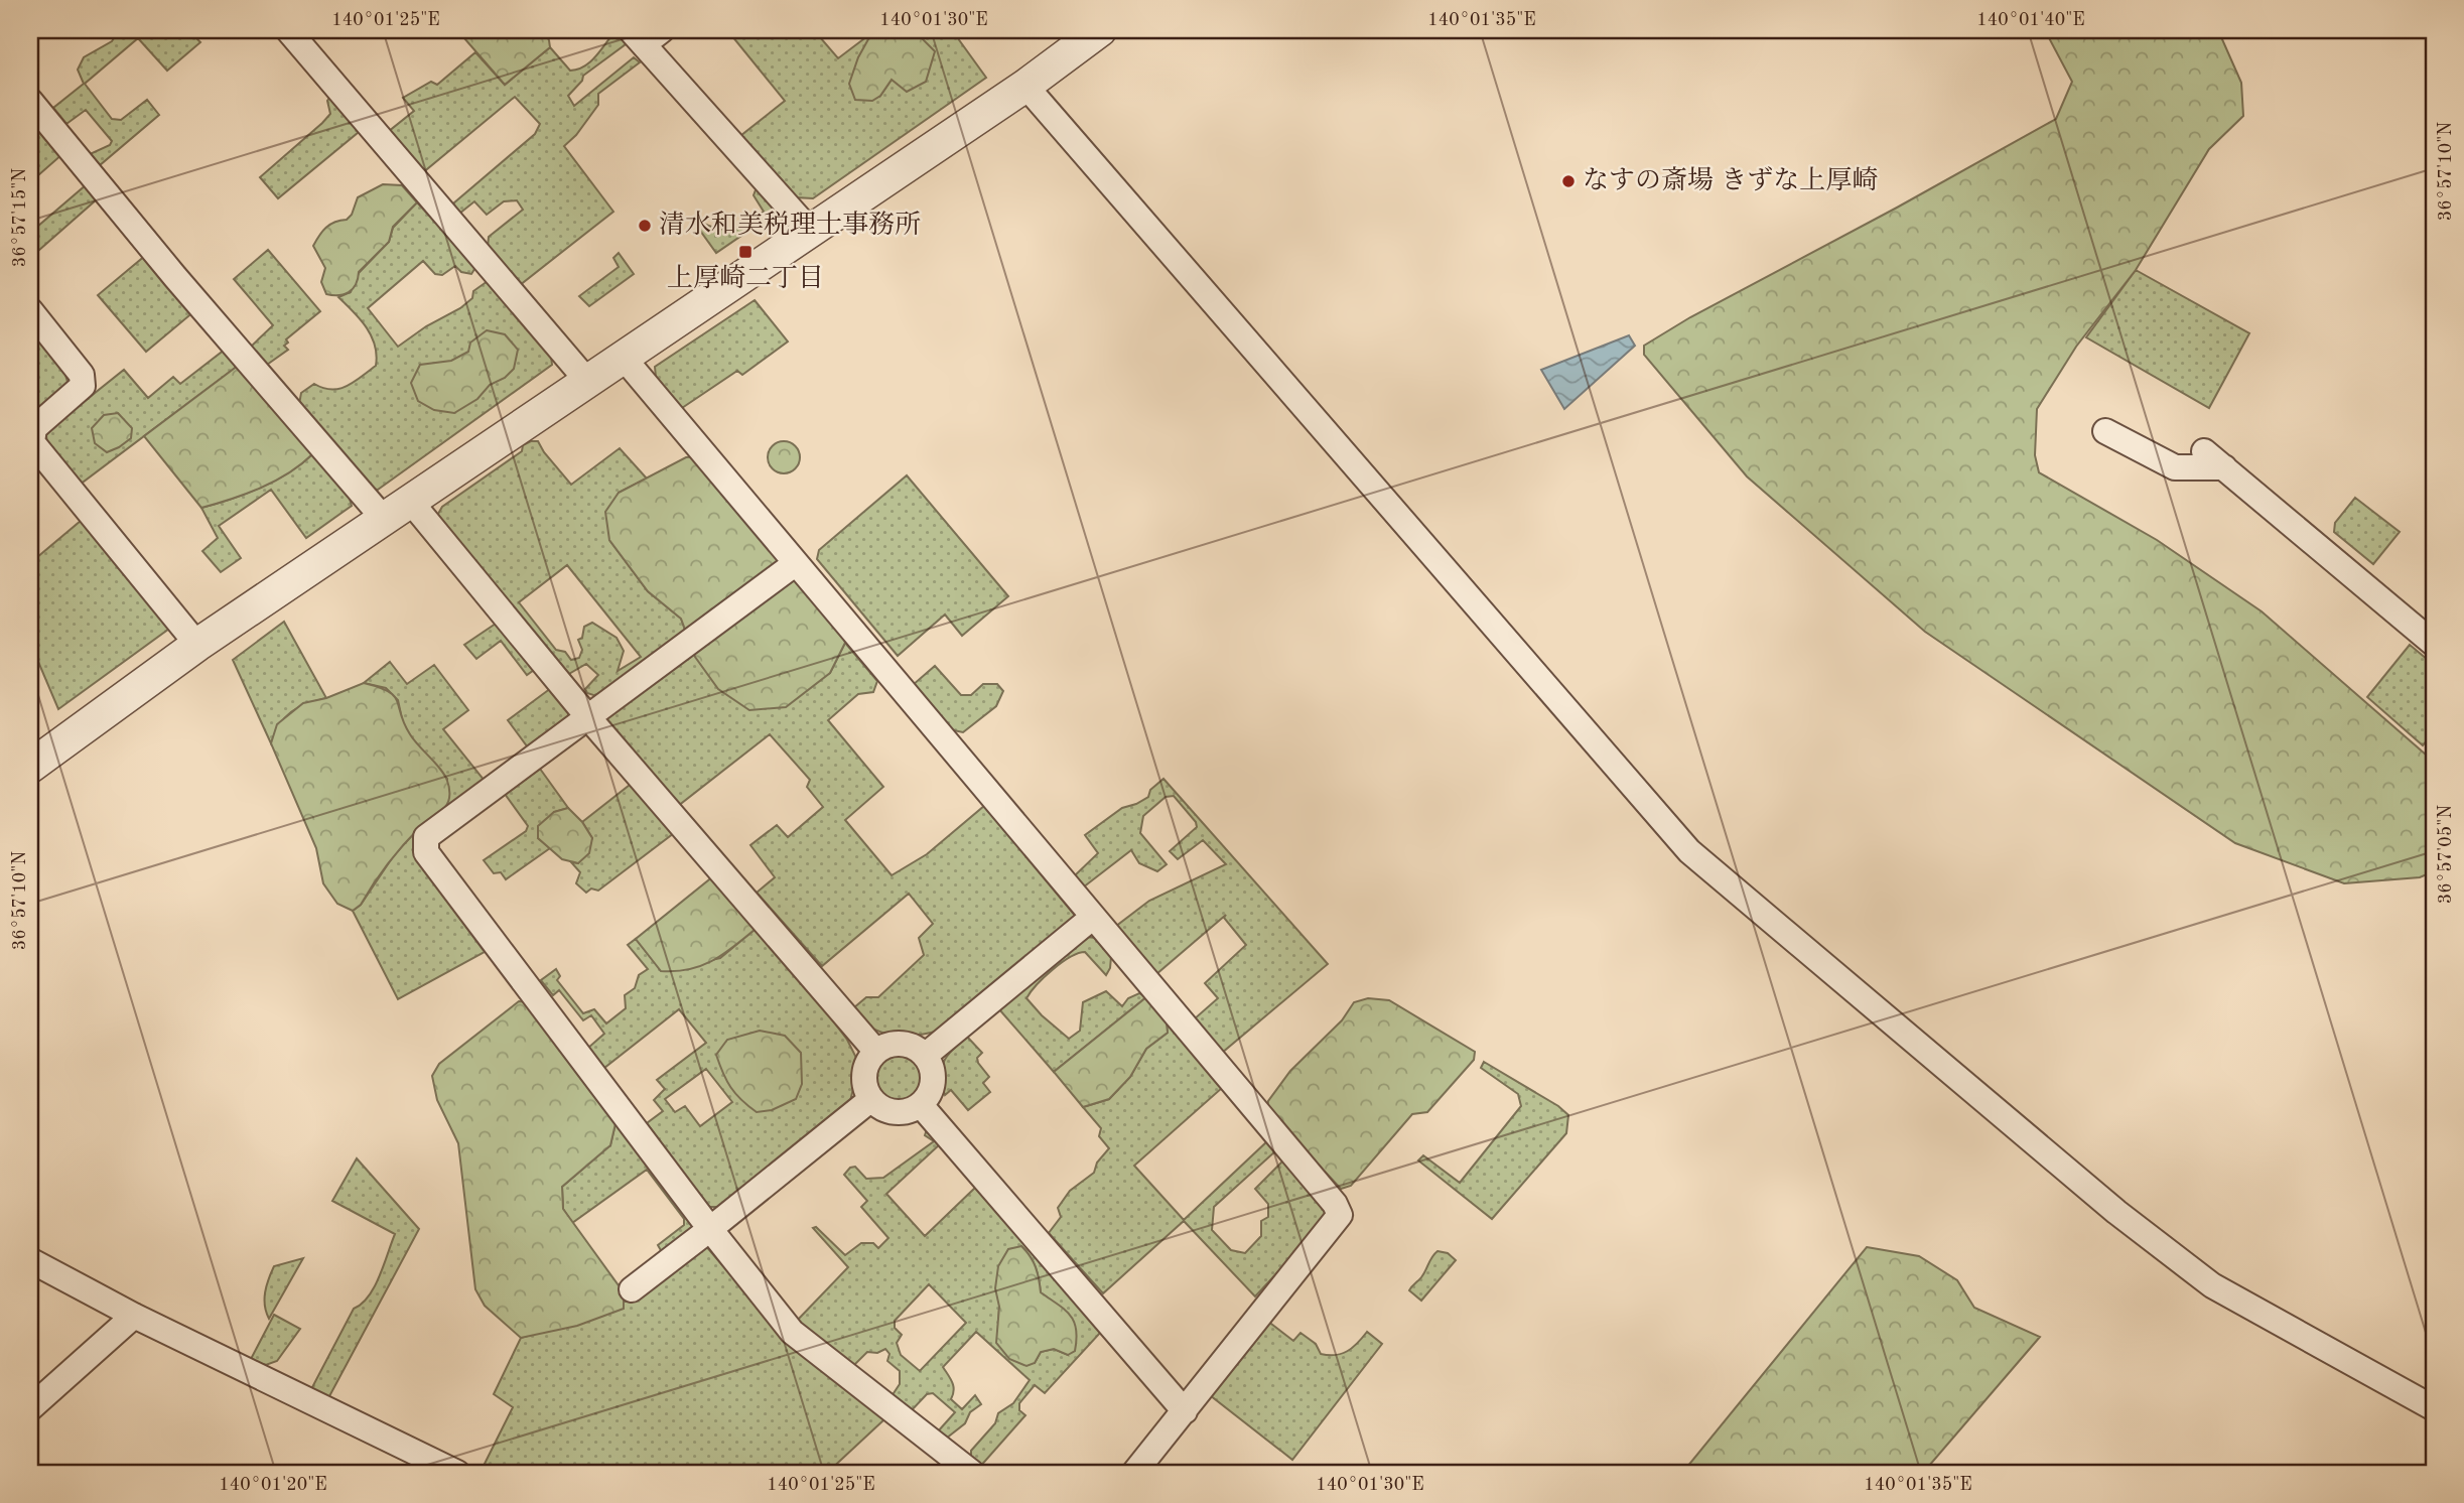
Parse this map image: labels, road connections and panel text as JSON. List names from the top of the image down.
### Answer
{
  "places": {
    "other": ["なすの斎場 きずな上厚崎", "清水和美税理士事務所"],
    "transit": ["上厚崎二丁目"]
  },
  "coordinates": [
    "140°01'25\"E",
    "140°01'30\"E",
    "140°01'35\"E",
    "140°01'40\"E",
    "36°57'10\"N",
    "36°57'15\"N",
    "36°57'05\"N",
    "140°01'20\"E"
  ]
}
